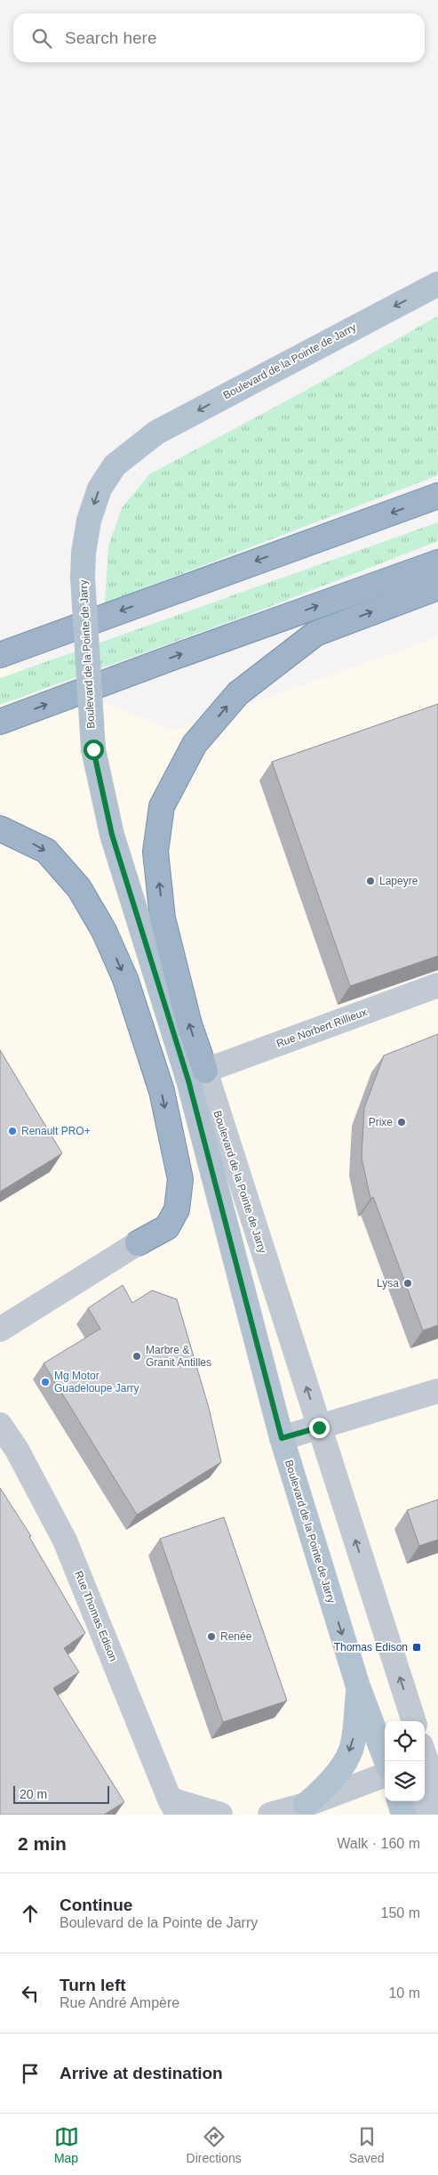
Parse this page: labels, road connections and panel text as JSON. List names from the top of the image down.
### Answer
{
  "streets": {
    "main road": ["Boulevard de la Pointe de Jarry"],
    "street": ["Rue Norbert Rillieux", "Rue Thomas Edison"]
  },
  "crossings": [
    ["Boulevard de la Pointe de Jarry", "Rue Norbert Rillieux"]
  ],
  "places": {
    "other": [
      "Lapeyre",
      "Prixe",
      "Renault PRO+",
      "Lysa",
      "Marbre & Granit Antilles",
      "Mg Motor Guadeloupe Jarry",
      "Renée"
    ],
    "transit": ["Thomas Edison"]
  },
  "scale_bar": "20 m",
  "page": {
    "search": "Search here",
    "scale": "20 m",
    "heading": ["2 min", "Walk · 160 m"],
    "list": [
      ["Continue", "Boulevard de la Pointe de Jarry", "150 m"],
      ["Turn left", "Rue André Ampère", "10 m"],
      "Arrive at destination"
    ],
    "nav": ["Map", "Directions", "Saved"]
  }
}
